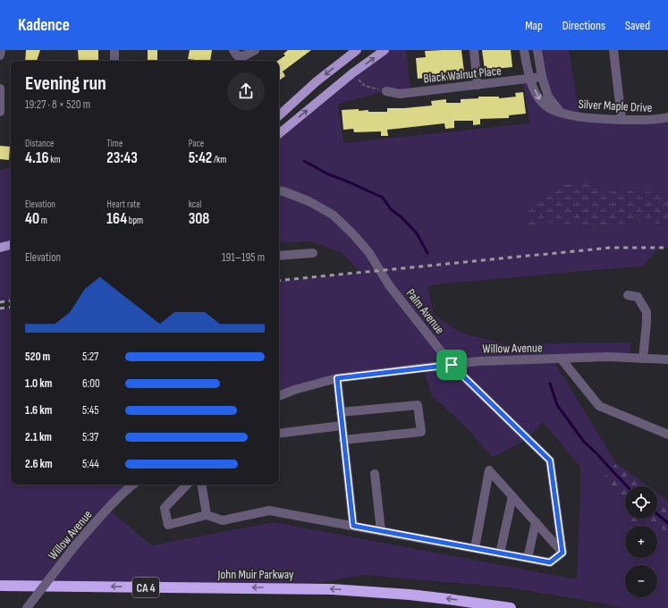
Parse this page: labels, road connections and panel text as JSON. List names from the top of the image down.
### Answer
{
  "streets": {
    "highway": ["John Muir Parkway", "CA 4"],
    "street": [
      "Black Walnut Place",
      "Silver Maple Drive",
      "Palm Avenue",
      "Willow Avenue"
    ]
  },
  "crossings": [
    ["Black Walnut Place", "Silver Maple Drive"],
    ["Palm Avenue", "Willow Avenue"]
  ],
  "one_way": ["John Muir Parkway"],
  "page": {
    "header": "Kadence",
    "nav": ["Map", "Directions", "Saved"],
    "heading": ["Evening run", "19:27 · 8 × 520 m"],
    "stats": [
      ["Distance", "4.16 km"],
      ["Time", "23:43"],
      ["Pace", "5:42 /km"],
      ["Elevation", "40 m"],
      ["Heart rate", "164 bpm"],
      ["kcal", "308"]
    ],
    "chart": ["Elevation", "191–195 m"],
    "list": [
      {
        "name": "520 m",
        "note": "5:27"
      },
      {
        "name": "1.0 km",
        "note": "6:00"
      },
      {
        "name": "1.6 km",
        "note": "5:45"
      },
      {
        "name": "2.1 km",
        "note": "5:37"
      },
      {
        "name": "2.6 km",
        "note": "5:44"
      }
    ],
    "map_buttons": ["+", "−"]
  }
}
